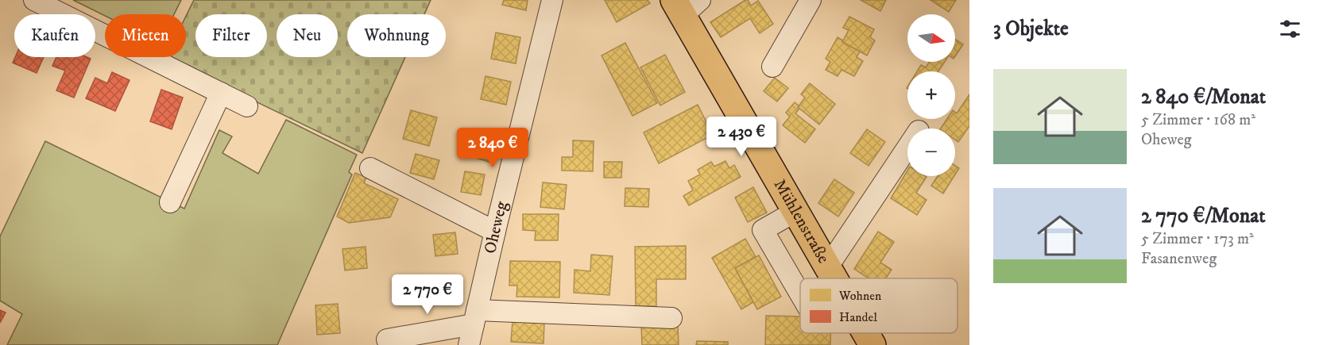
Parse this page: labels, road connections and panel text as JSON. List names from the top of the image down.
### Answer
{
  "streets": {
    "main road": ["Mühlenstraße"],
    "street": ["Oheweg"]
  },
  "legend": ["Wohnen", "Handel"],
  "north": "right",
  "page": {
    "heading": "3 Objekte",
    "map_buttons": ["+", "−"],
    "chip": [
      "Kaufen",
      "Mieten",
      "Filter",
      "Neu",
      "Wohnung"
    ],
    "list": [
      {
        "name": "2 840 €/Monat",
        "note": "5 Zimmer · 168 m² · Oheweg"
      },
      {
        "name": "2 770 €/Monat",
        "note": "5 Zimmer · 173 m² · Fasanenweg"
      }
    ],
    "price": ["2 430 €", "2 840 €", "2 770 €"]
  }
}
